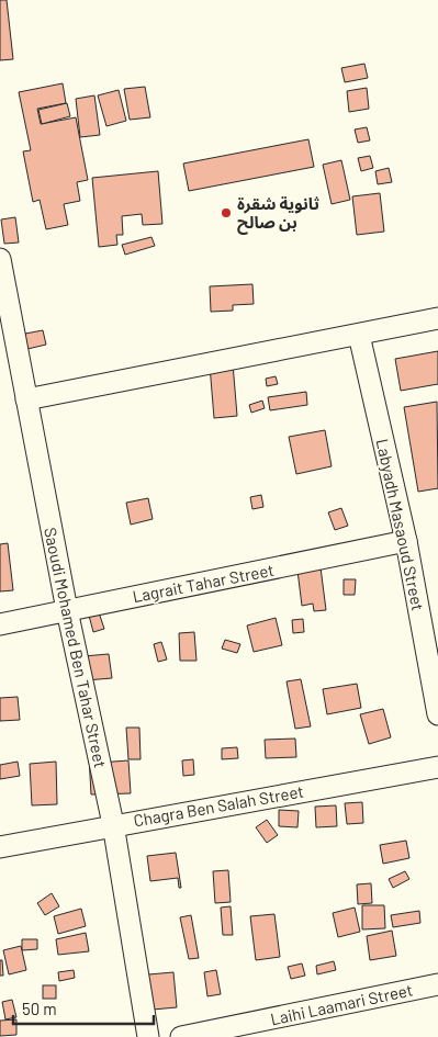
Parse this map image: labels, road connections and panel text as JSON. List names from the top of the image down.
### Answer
{
  "streets": {
    "street": [
      "Labyadh Masaoud Street",
      "Lagrait Tahar Street",
      "Saoudi Mohamed Ben Tahar Street",
      "Chagra Ben Salah Street",
      "Laihi Laamari Street"
    ]
  },
  "crossings": [
    ["Labyadh Masaoud Street", "Lagrait Tahar Street"],
    ["Lagrait Tahar Street", "Saoudi Mohamed Ben Tahar Street"],
    ["Saoudi Mohamed Ben Tahar Street", "Chagra Ben Salah Street"]
  ],
  "places": ["ثانوية شقرة بن صالح"],
  "scale_bar": "50 m"
}
